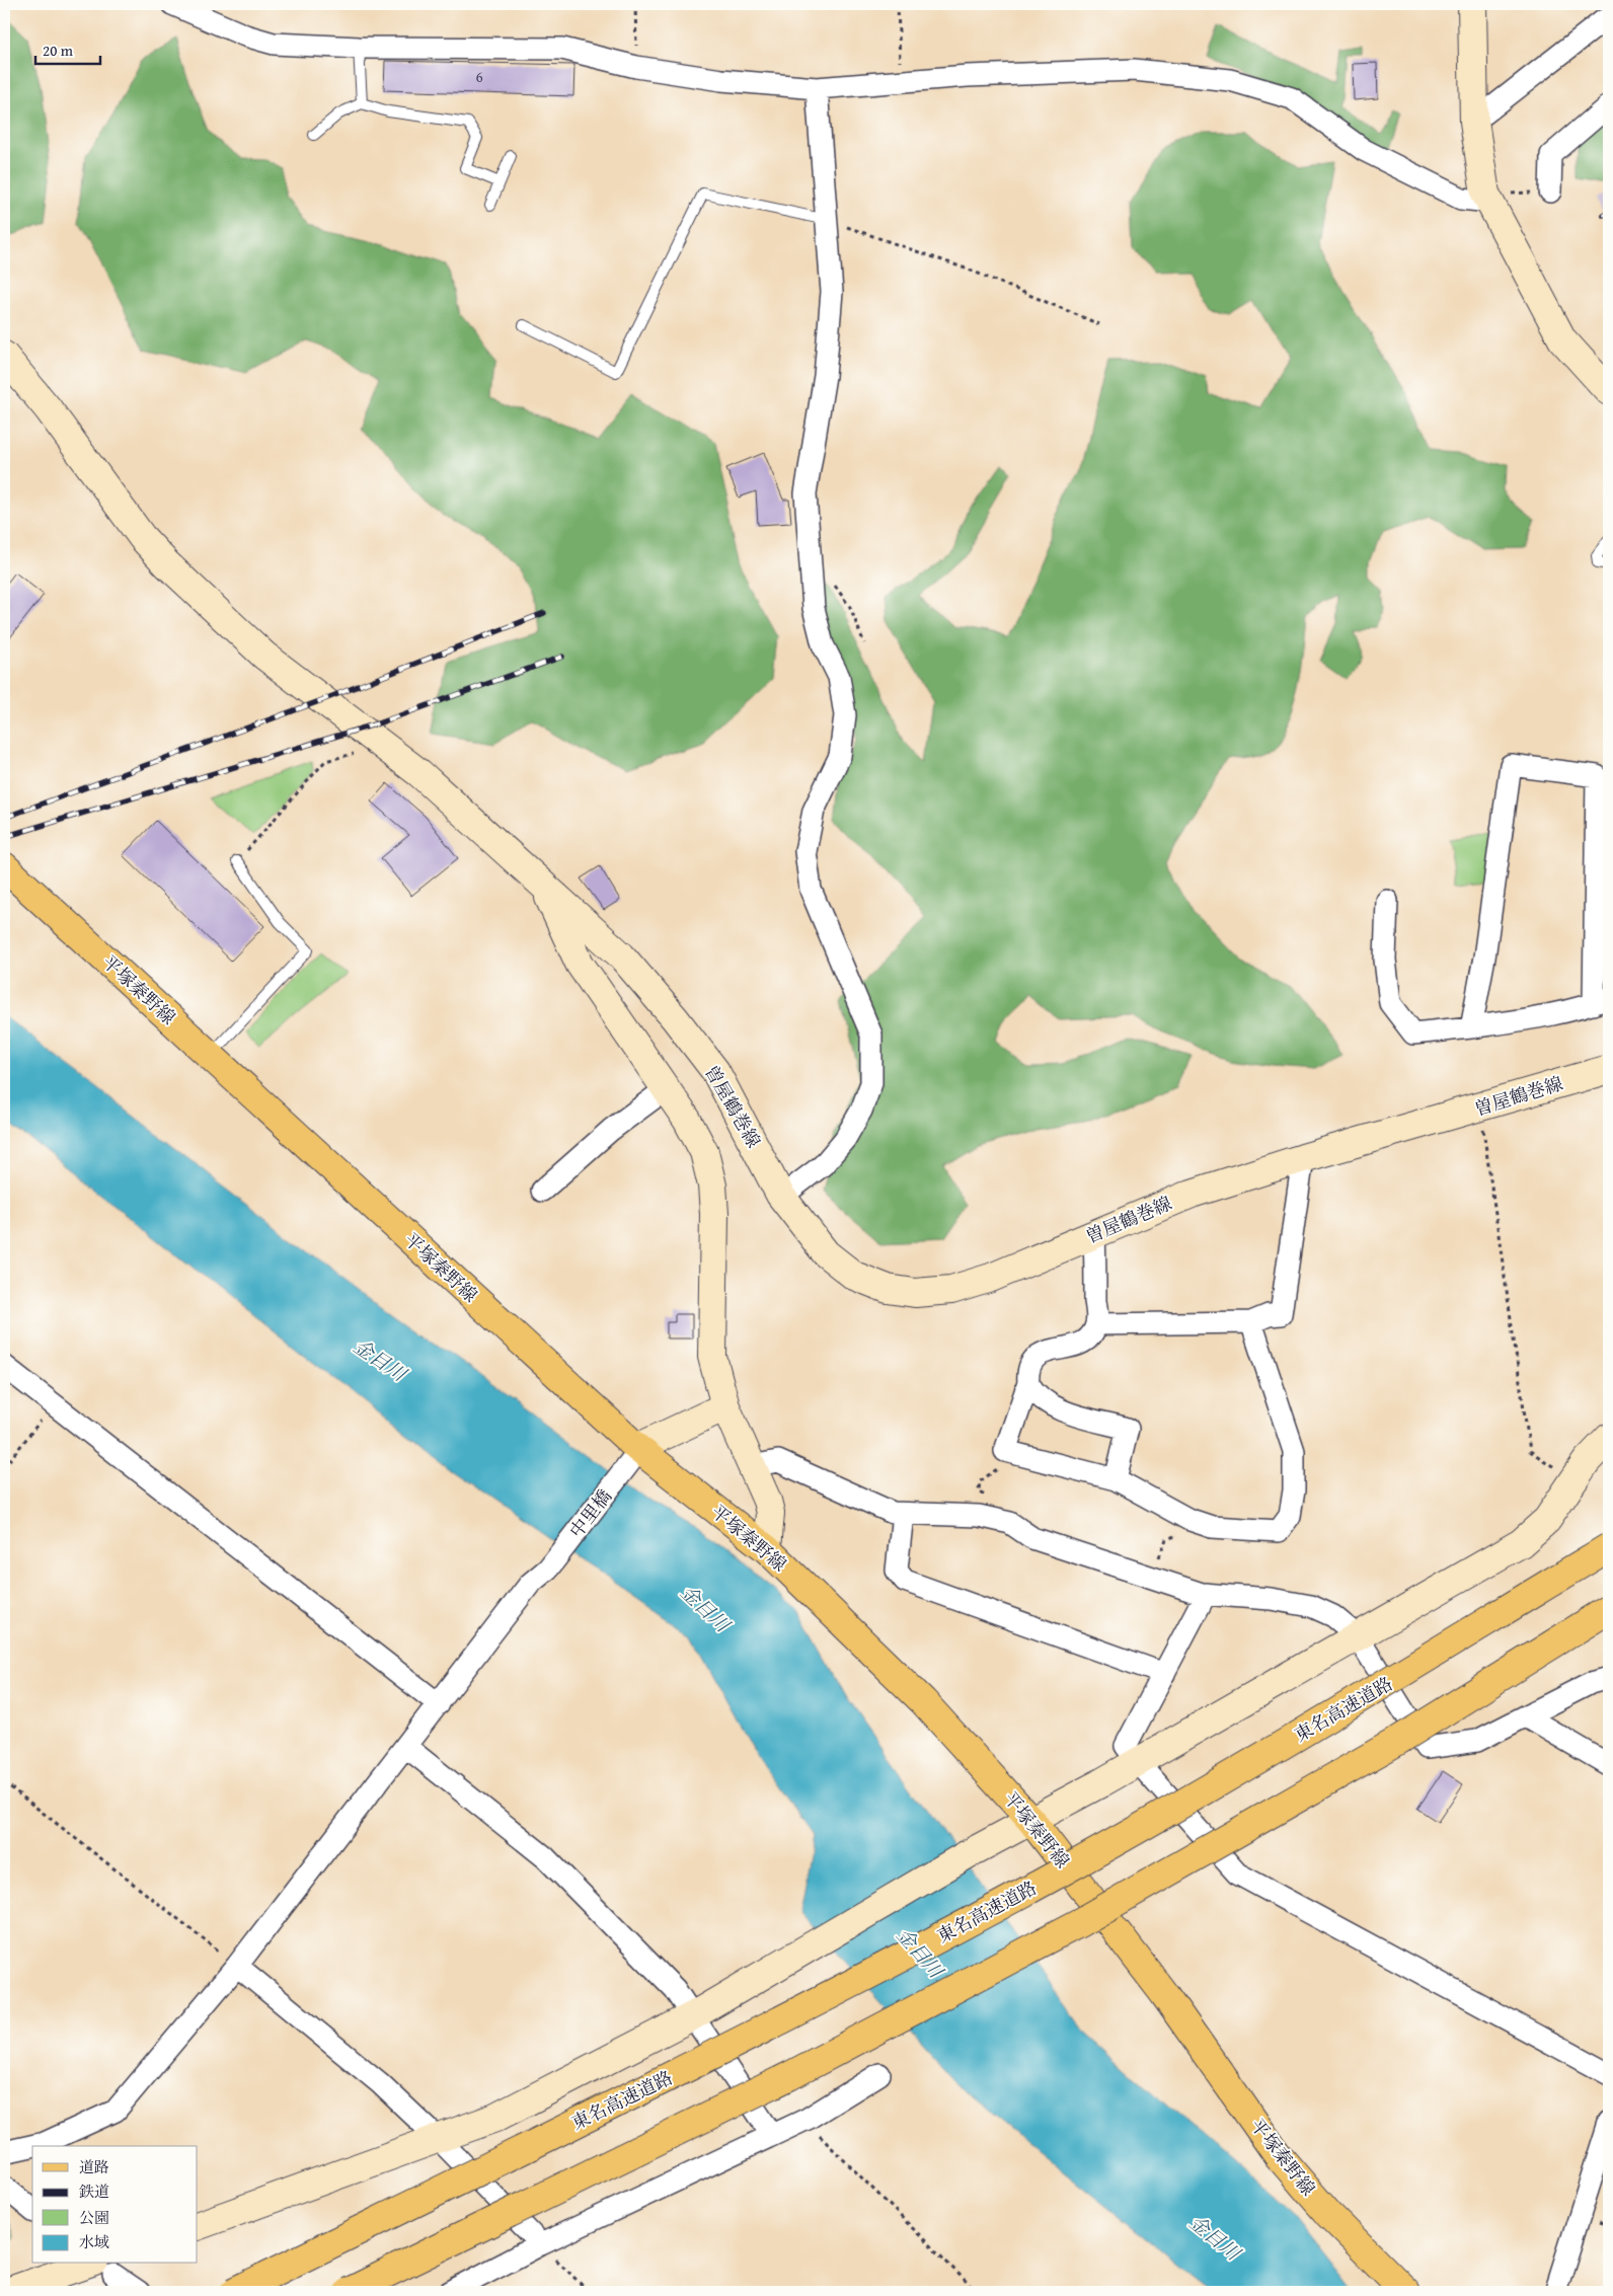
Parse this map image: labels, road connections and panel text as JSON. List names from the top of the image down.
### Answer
{
  "streets": {
    "main road": ["平塚秦野線", "東名高速道路"],
    "street": ["曽屋鶴巻線", "中里橋"]
  },
  "crossings": [
    ["平塚秦野線", "中里橋"]
  ],
  "water": ["金目川"],
  "house_numbers": ["6"],
  "legend": [
    "道路",
    "鉄道",
    "公園",
    "水域"
  ],
  "scale_bar": "20 m"
}
